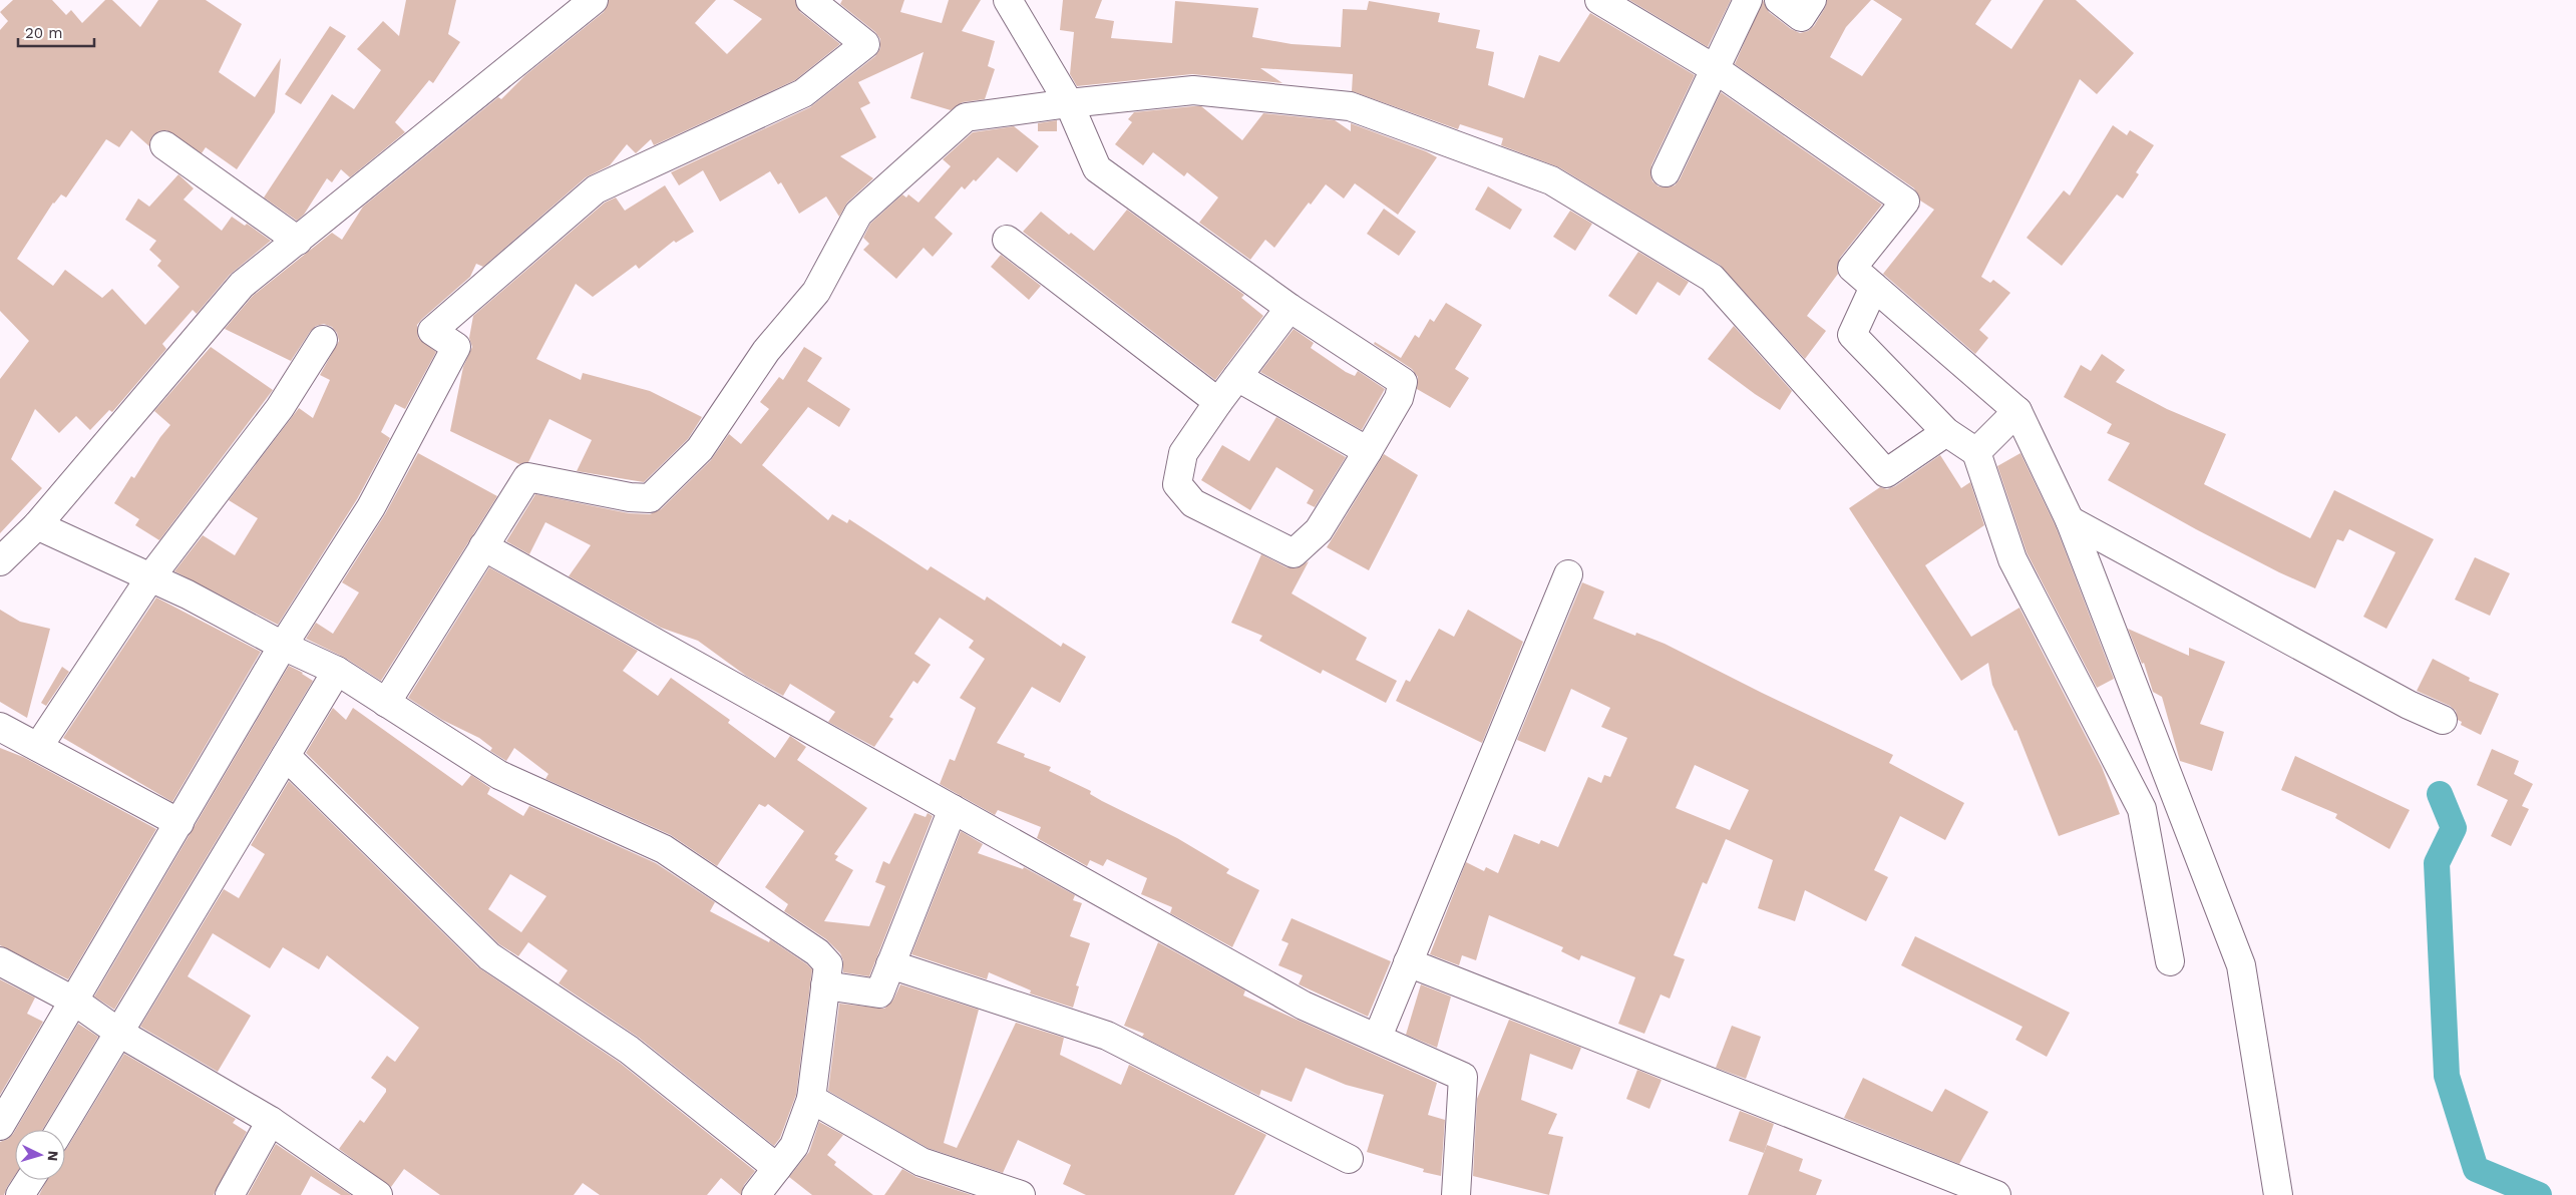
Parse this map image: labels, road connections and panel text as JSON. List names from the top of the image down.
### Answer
{
  "scale_bar": "20 m",
  "north": "right"
}
